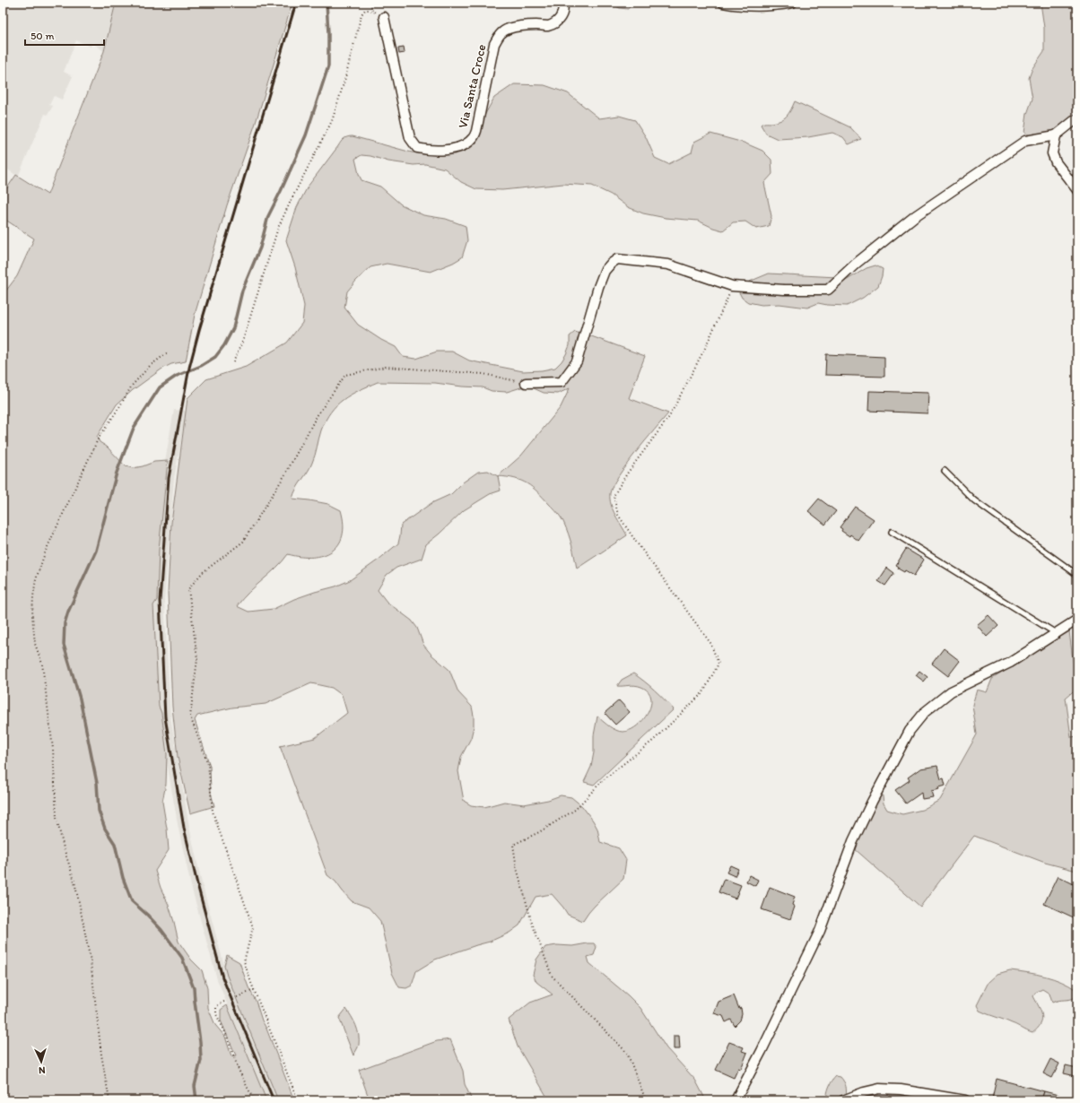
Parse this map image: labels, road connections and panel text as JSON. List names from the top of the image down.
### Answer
{
  "streets": {
    "street": ["Via Santa Croce"]
  },
  "scale_bar": "50 m",
  "north": "bottom"
}
